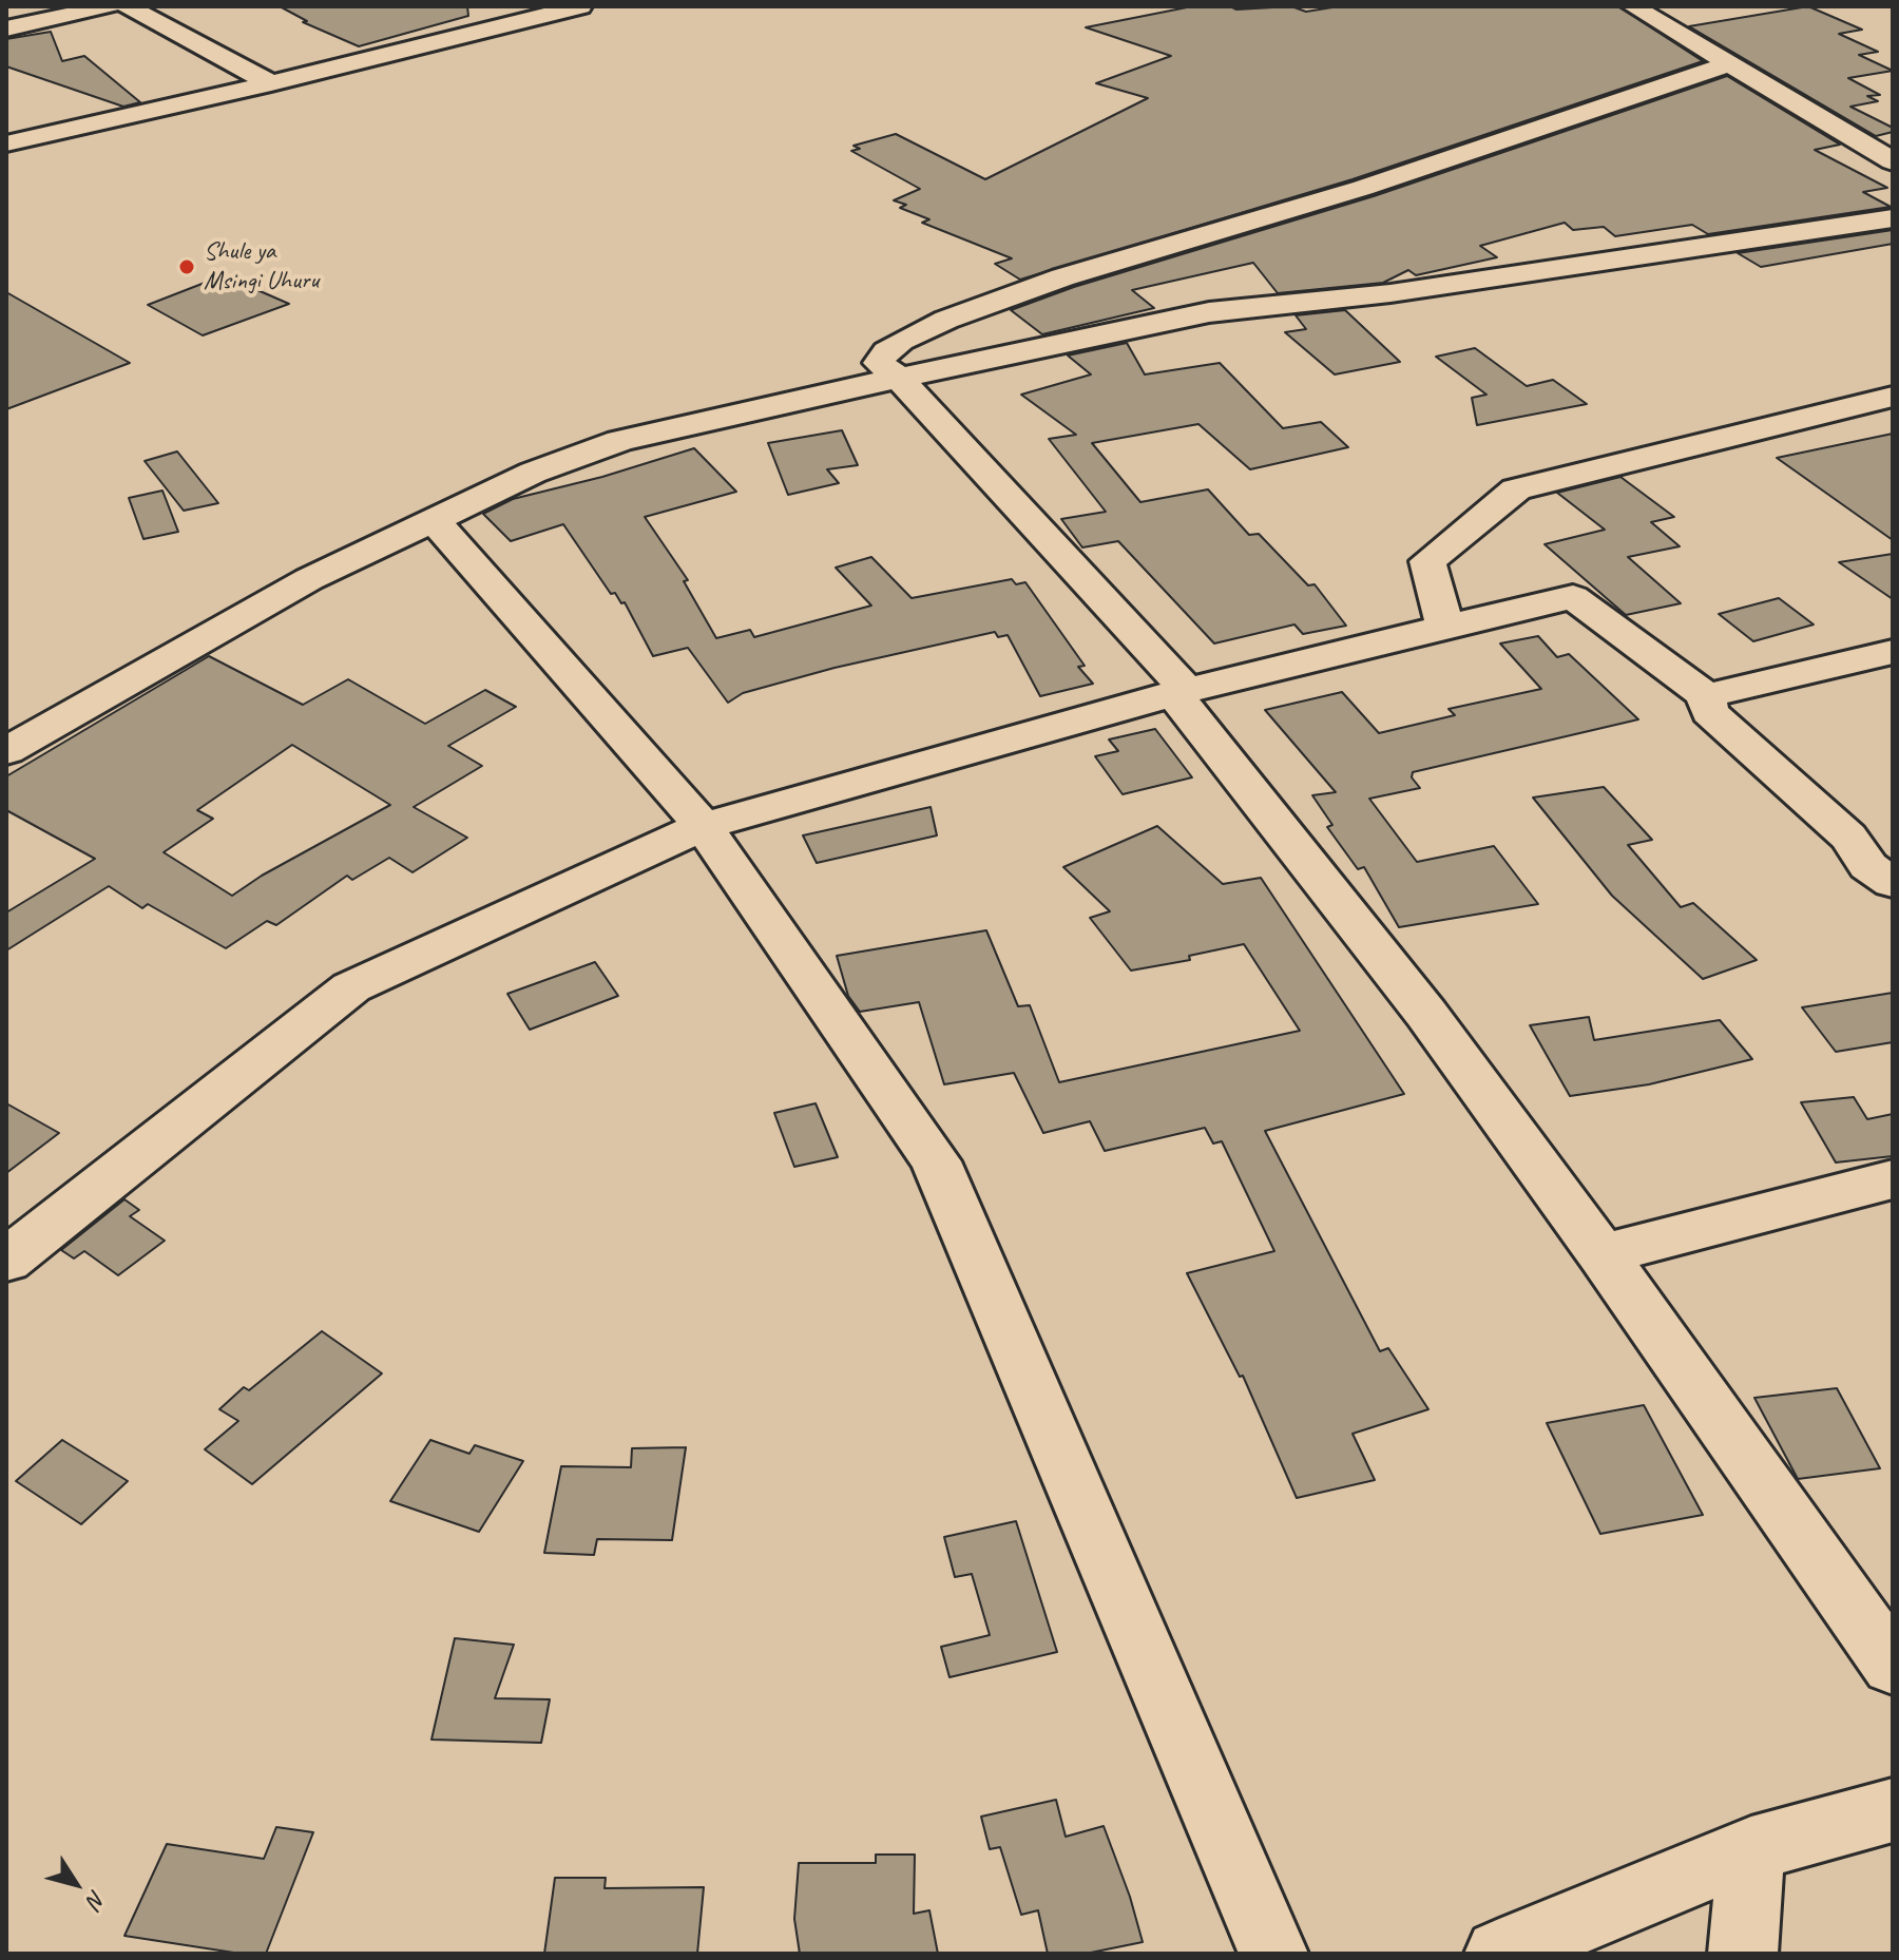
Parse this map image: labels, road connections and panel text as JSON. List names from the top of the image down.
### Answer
{
  "places": ["Shule ya Msingi Uhuru"],
  "north": "bottom right"
}
